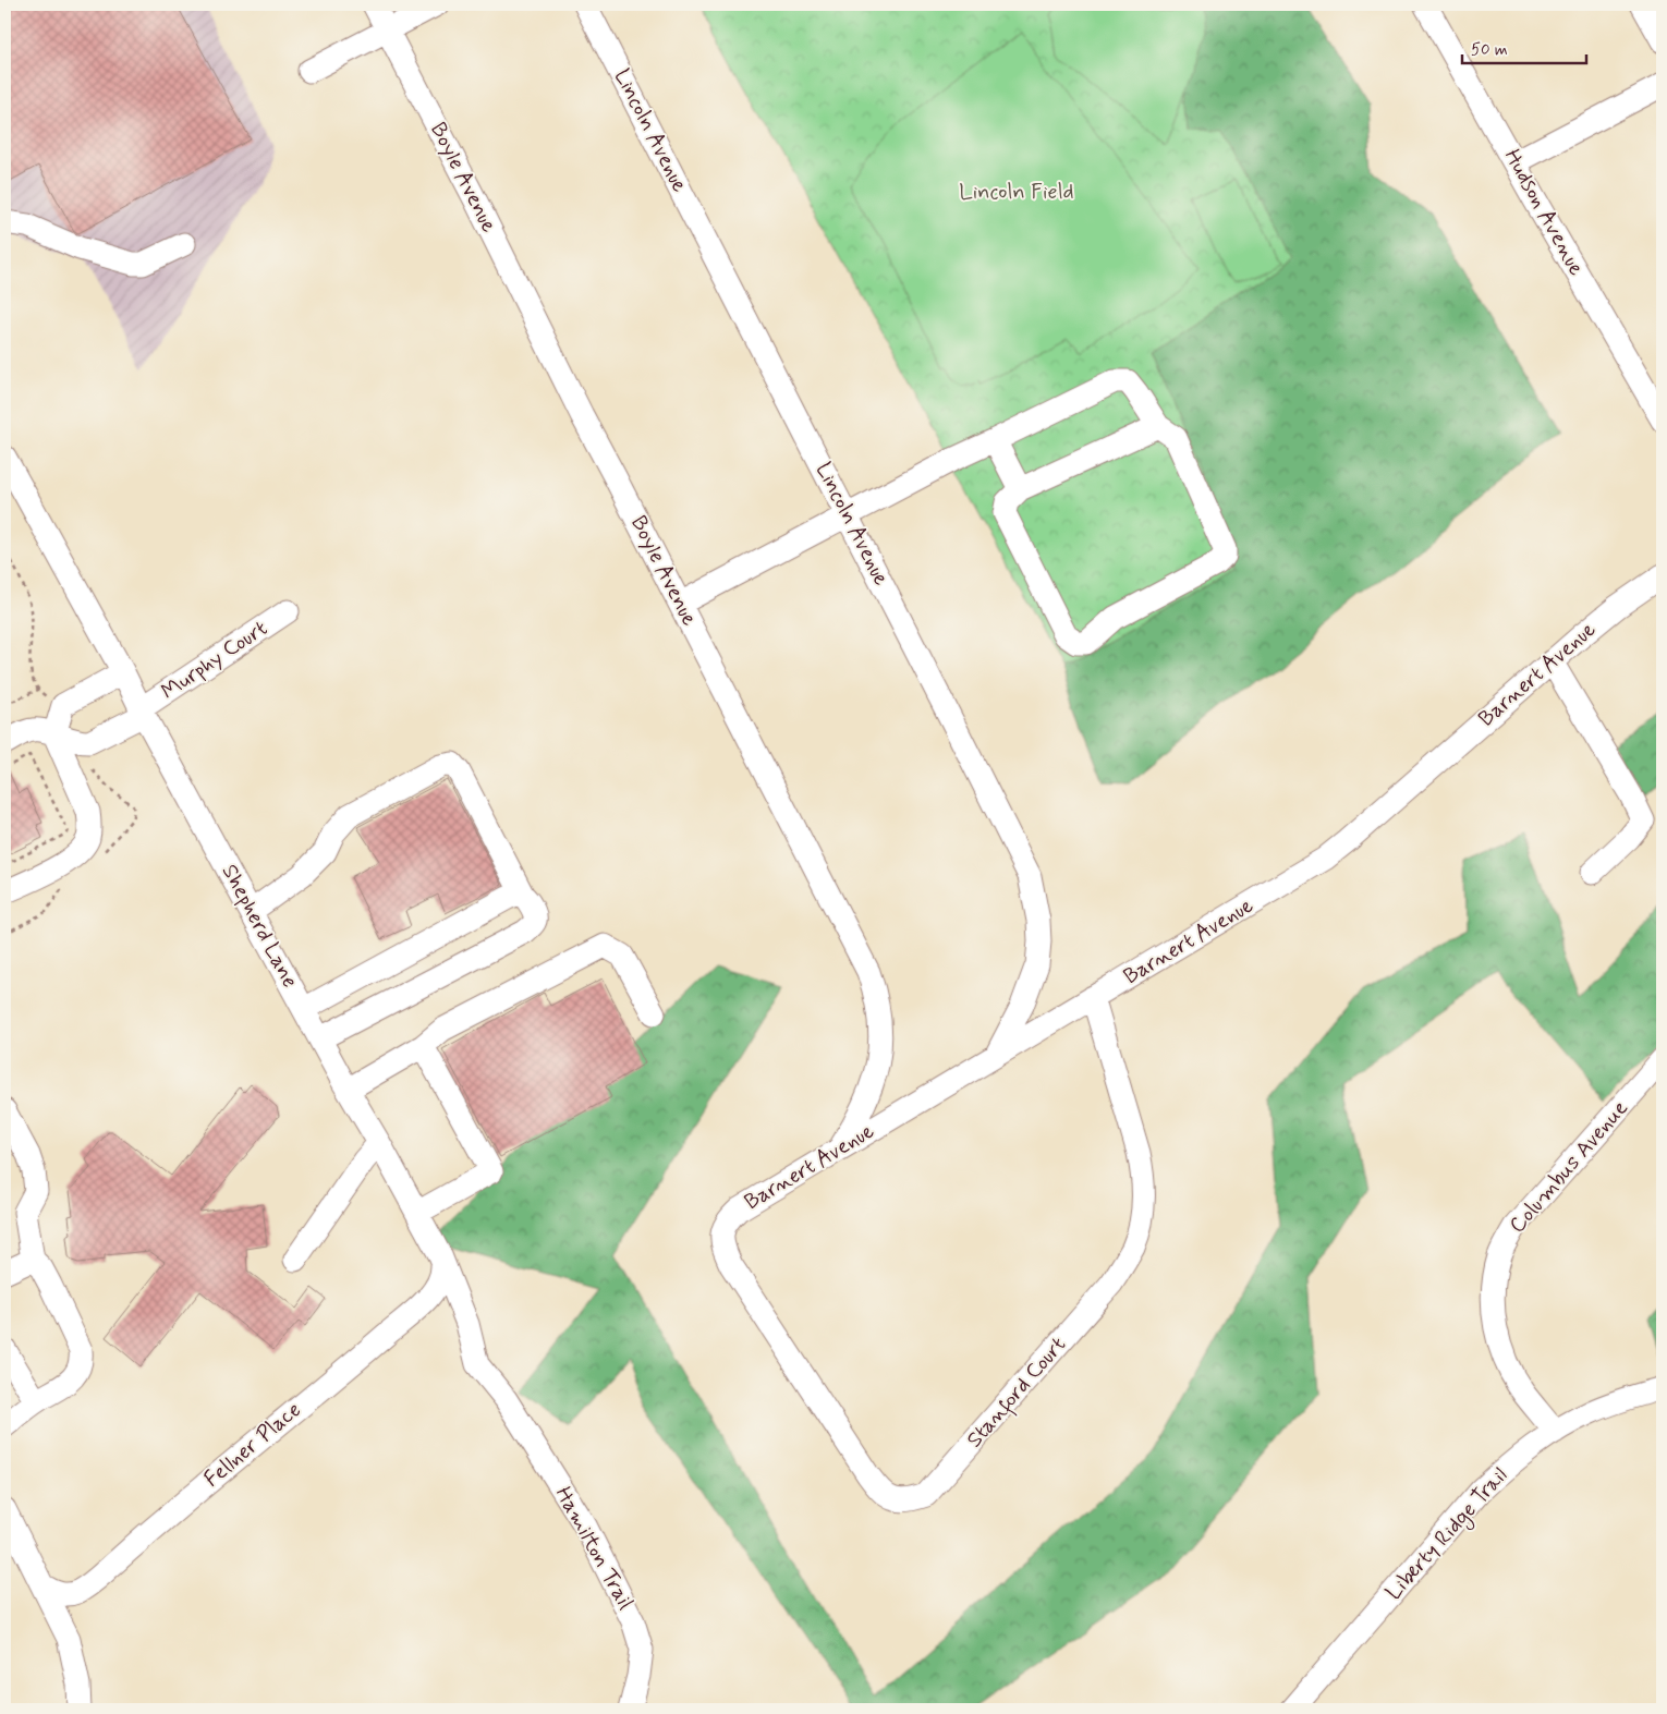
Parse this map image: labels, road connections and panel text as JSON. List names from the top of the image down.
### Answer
{
  "streets": {
    "street": [
      "Lincoln Avenue",
      "Boyle Avenue",
      "Hudson Avenue",
      "Murphy Court",
      "Barnert Avenue",
      "Shepherd Lane",
      "Columbus Avenue",
      "Stanford Court",
      "Fellner Place",
      "Liberty Ridge Trail",
      "Hamilton Trail"
    ]
  },
  "crossings": [
    ["Lincoln Avenue", "Barnert Avenue"],
    ["Boyle Avenue", "Barnert Avenue"],
    ["Murphy Court", "Shepherd Lane"],
    ["Barnert Avenue", "Stanford Court"],
    ["Shepherd Lane", "Fellner Place"],
    ["Shepherd Lane", "Hamilton Trail"],
    ["Columbus Avenue", "Liberty Ridge Trail"]
  ],
  "parks": ["Lincoln Field"],
  "scale_bar": "50 m"
}
